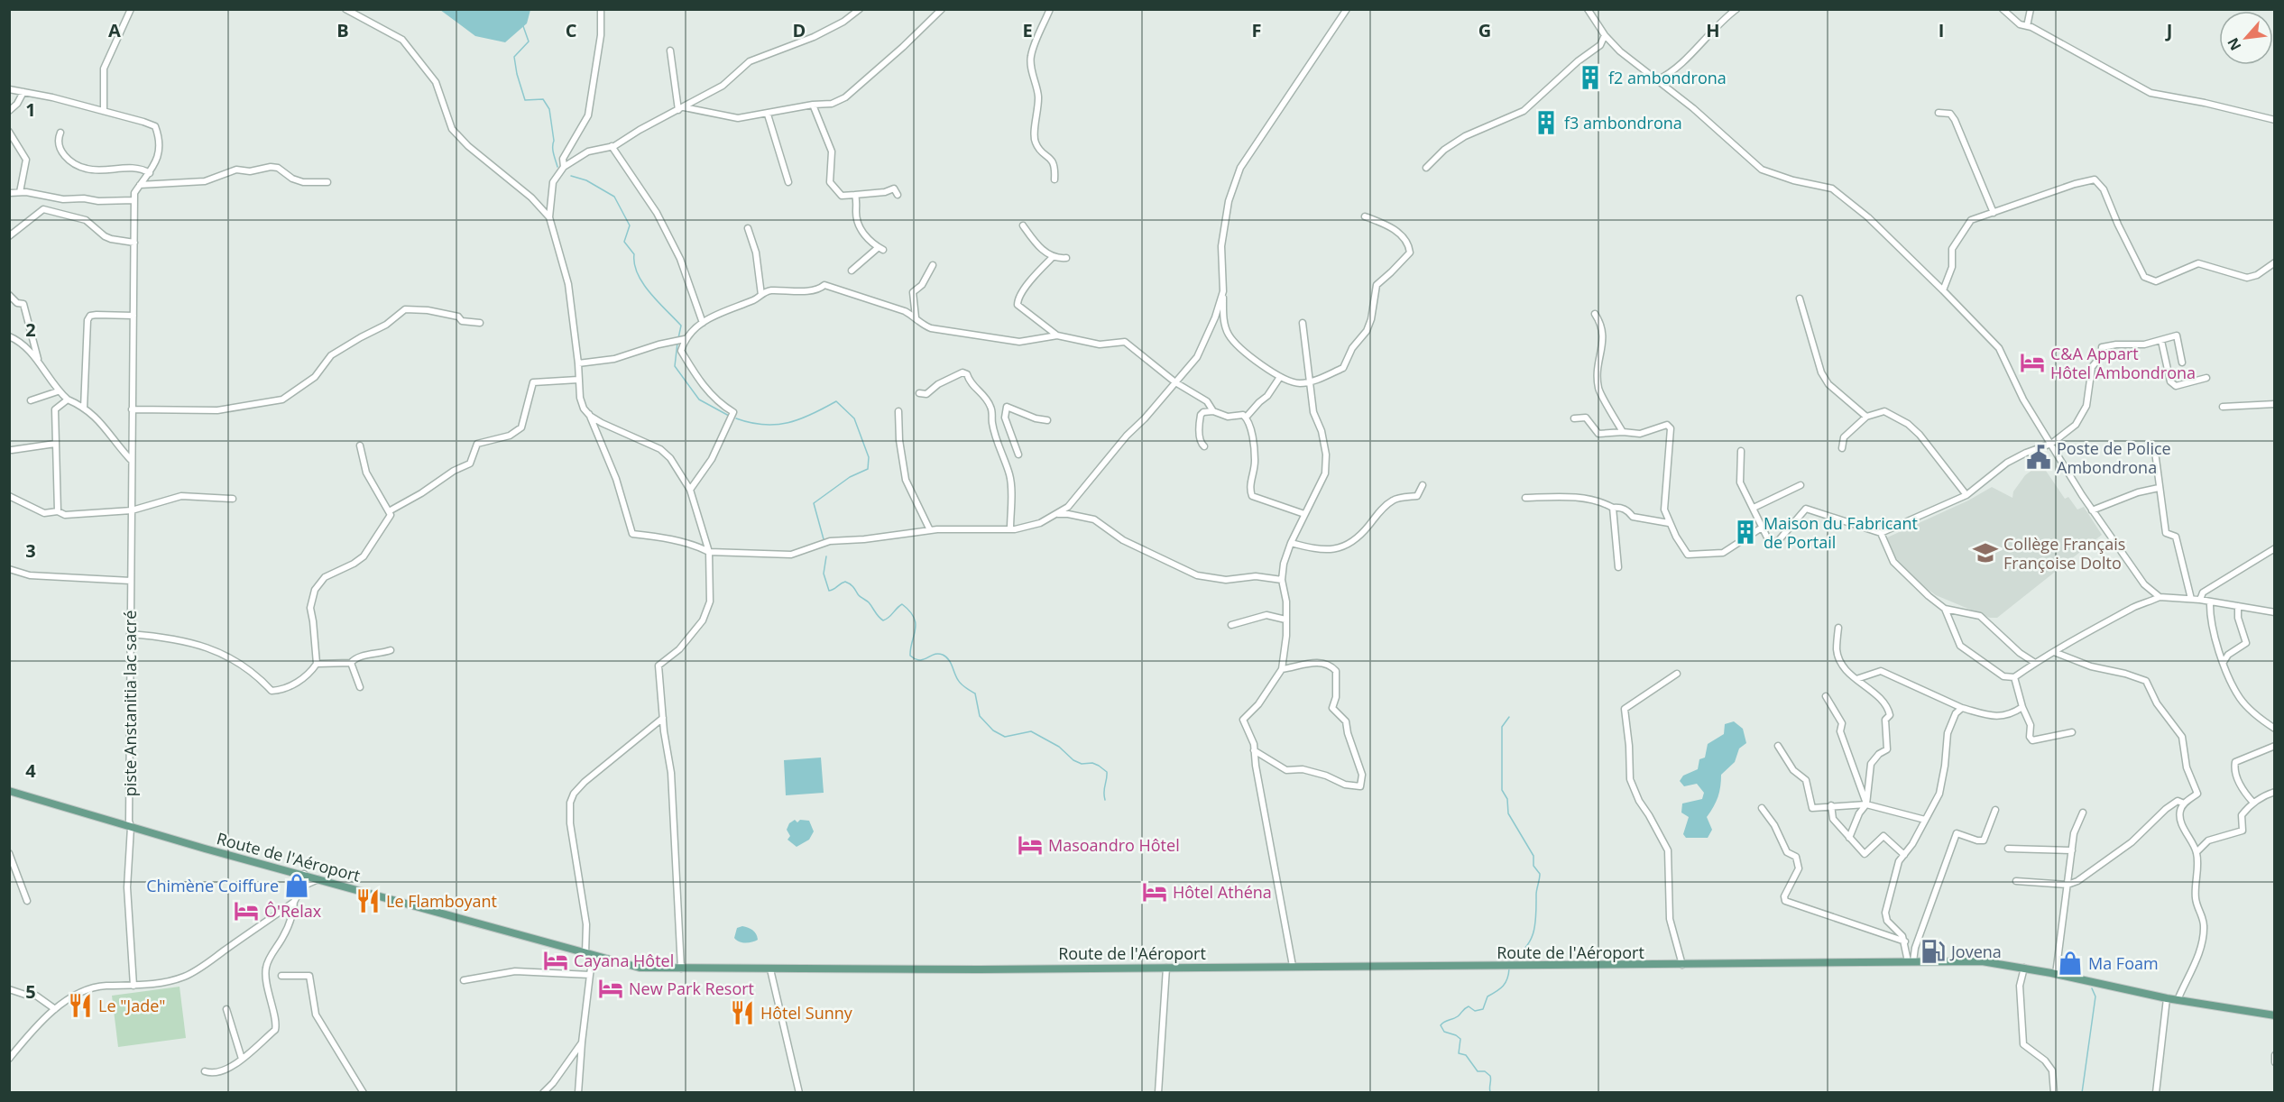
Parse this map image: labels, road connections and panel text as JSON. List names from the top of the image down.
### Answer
{
  "streets": {
    "main road": ["Route de l'Aéroport"],
    "street": ["piste Anstanitia lac sacré"]
  },
  "crossings": [
    ["piste Anstanitia lac sacré", "Route de l'Aéroport"]
  ],
  "places": {
    "building": ["f2 ambondrona", "f3 ambondrona", "Maison du Fabricant de Portail"],
    "hotel": [
      "C&A Appart Hôtel Ambondrona",
      "Masoandro Hôtel",
      "Hôtel Athéna",
      "Ô'Relax",
      "Cayana Hôtel",
      "New Park Resort"
    ],
    "public building": ["Poste de Police Ambondrona"],
    "school or university": ["Collège Français Françoise Dolto"],
    "shop": ["Chimène Coiffure", "Ma Foam"],
    "restaurant": ["Le Flamboyant", "Le \"Jade\"", "Hôtel Sunny"],
    "fuel station": ["Jovena"]
  },
  "north": "bottom left",
  "grid": {
    "columns": [
      "A",
      "B",
      "C",
      "D",
      "E",
      "F",
      "G",
      "H",
      "I",
      "J"
    ],
    "rows": [
      "1",
      "2",
      "3",
      "4",
      "5"
    ]
  }
}
